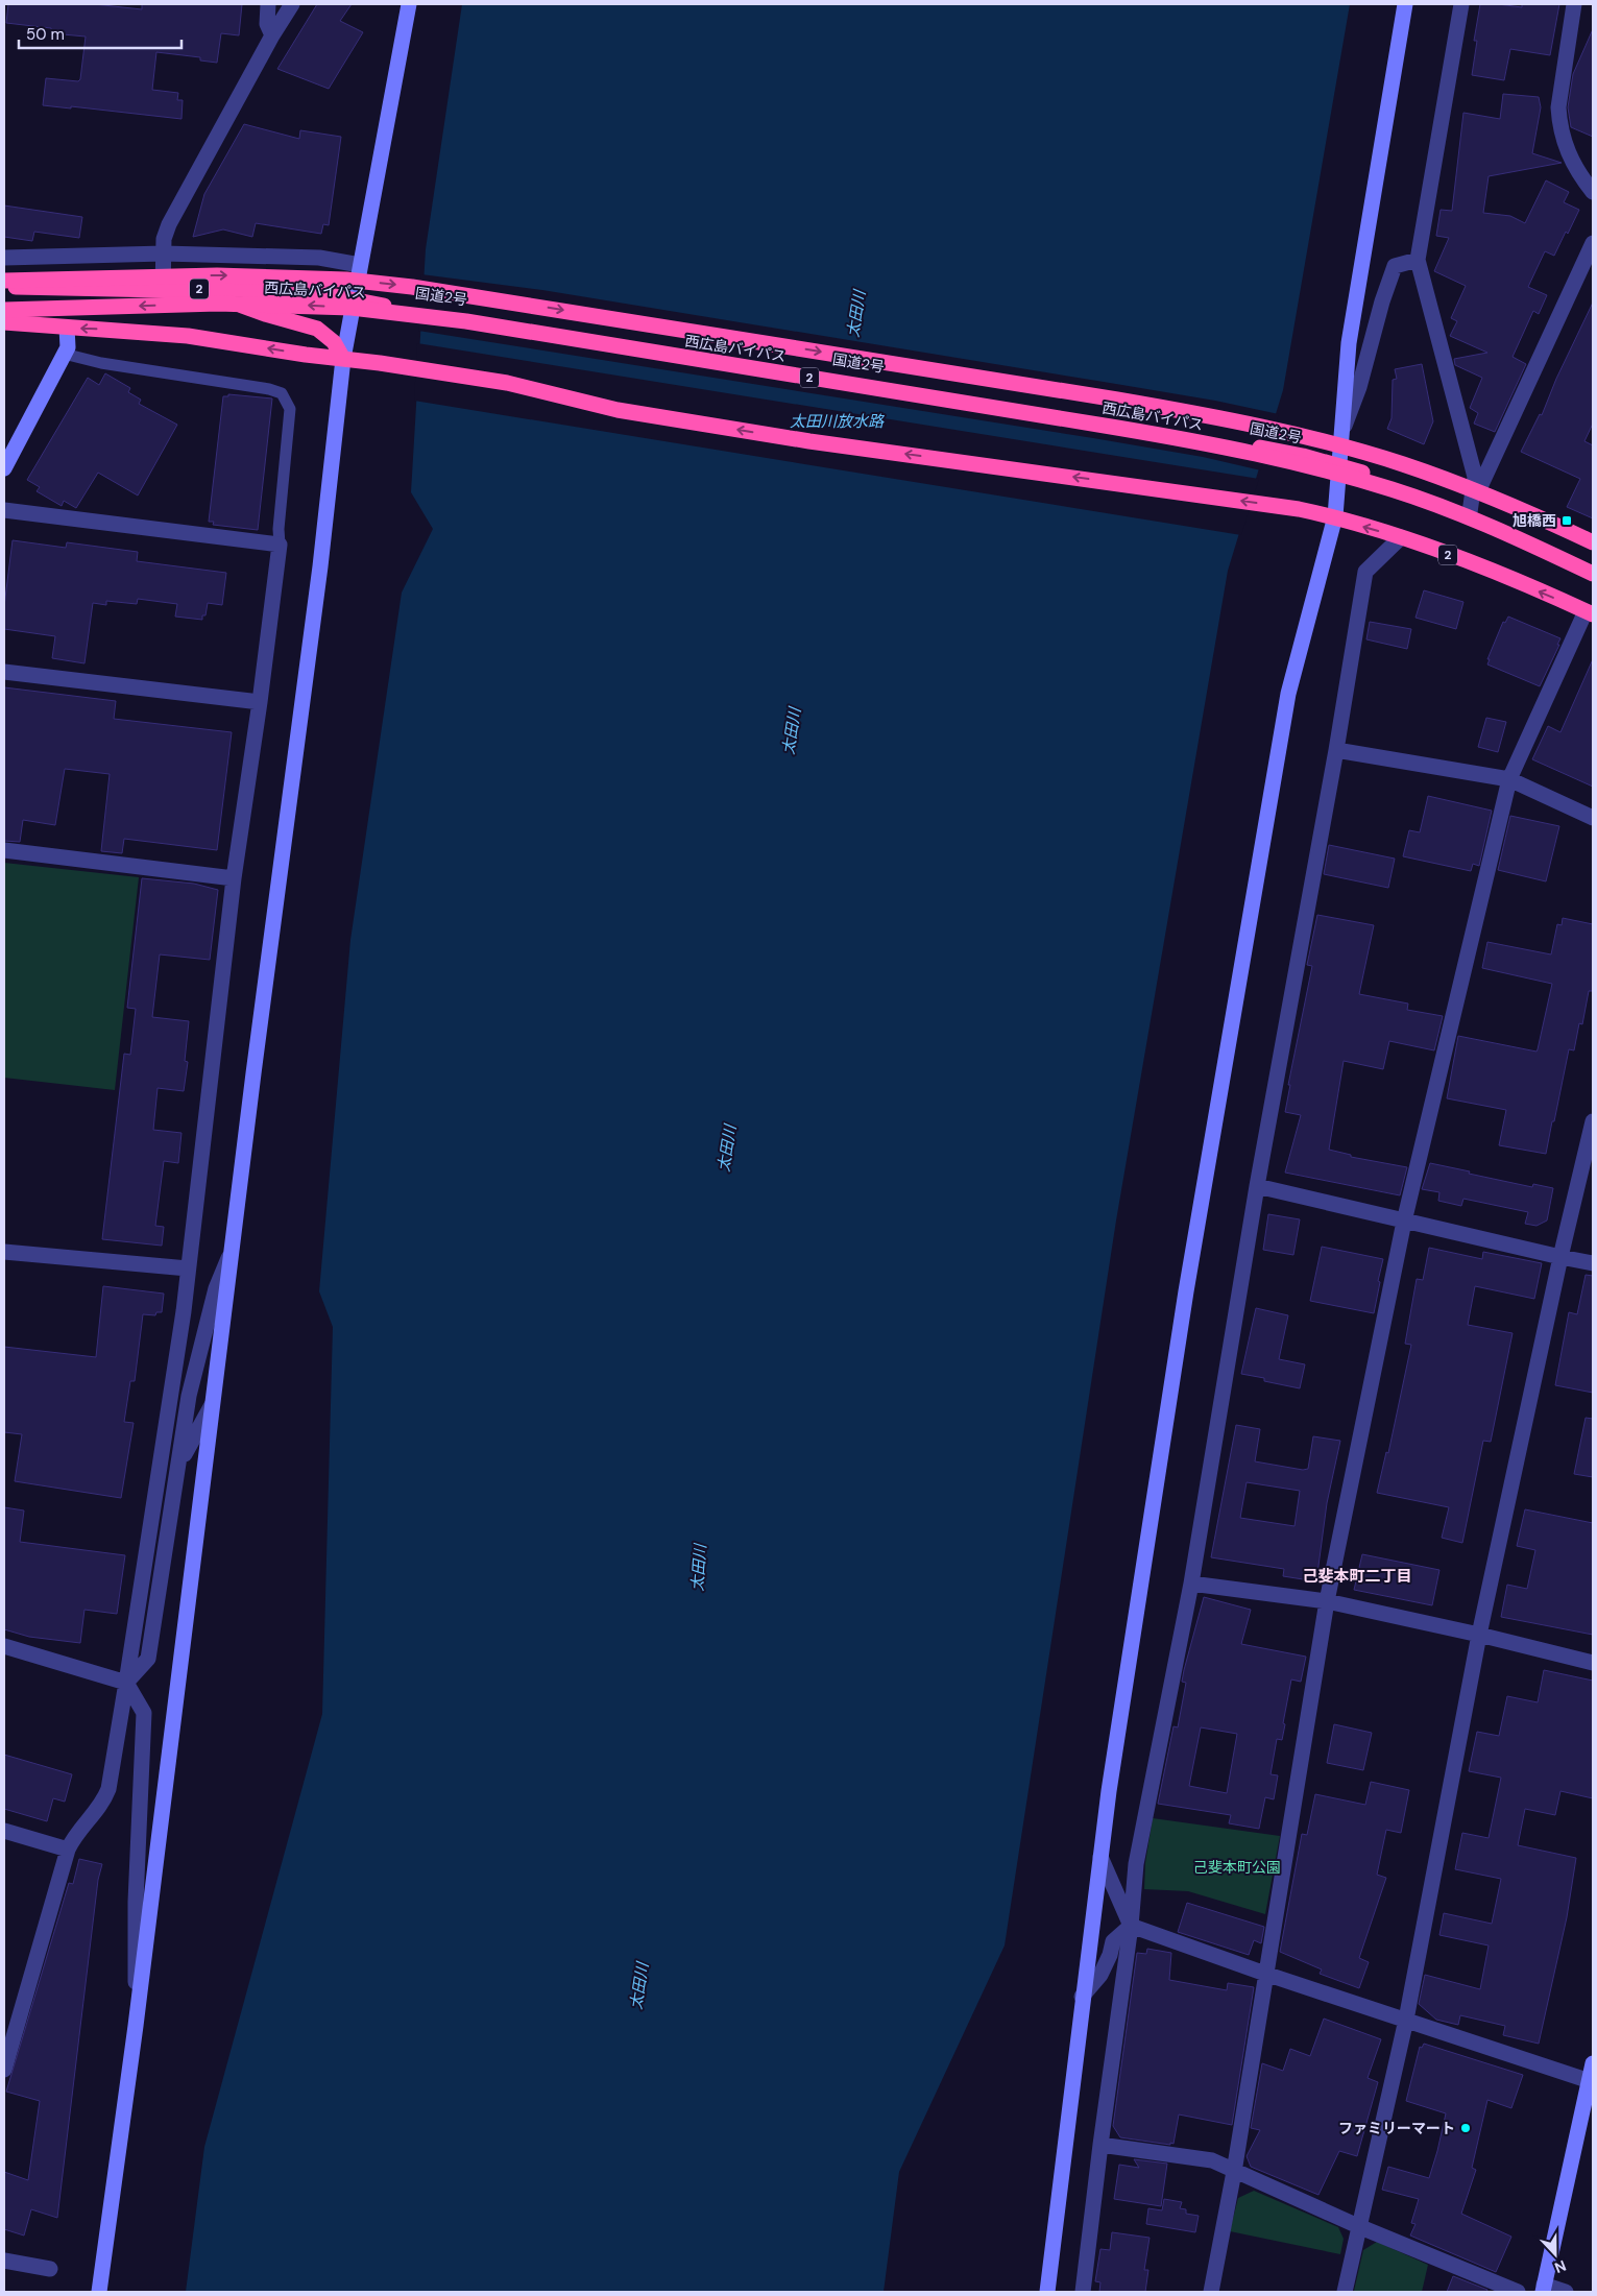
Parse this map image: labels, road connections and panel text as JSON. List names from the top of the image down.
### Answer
{
  "streets": {
    "highway": ["2", "西広島バイパス", "国道2号"]
  },
  "districts": ["己斐本町二丁目"],
  "water": ["太田川", "太田川放水路"],
  "parks": ["己斐本町公園"],
  "places": {
    "transit": ["旭橋西"],
    "other": ["ファミリーマート"]
  },
  "scale_bar": "50 m",
  "north": "bottom"
}
